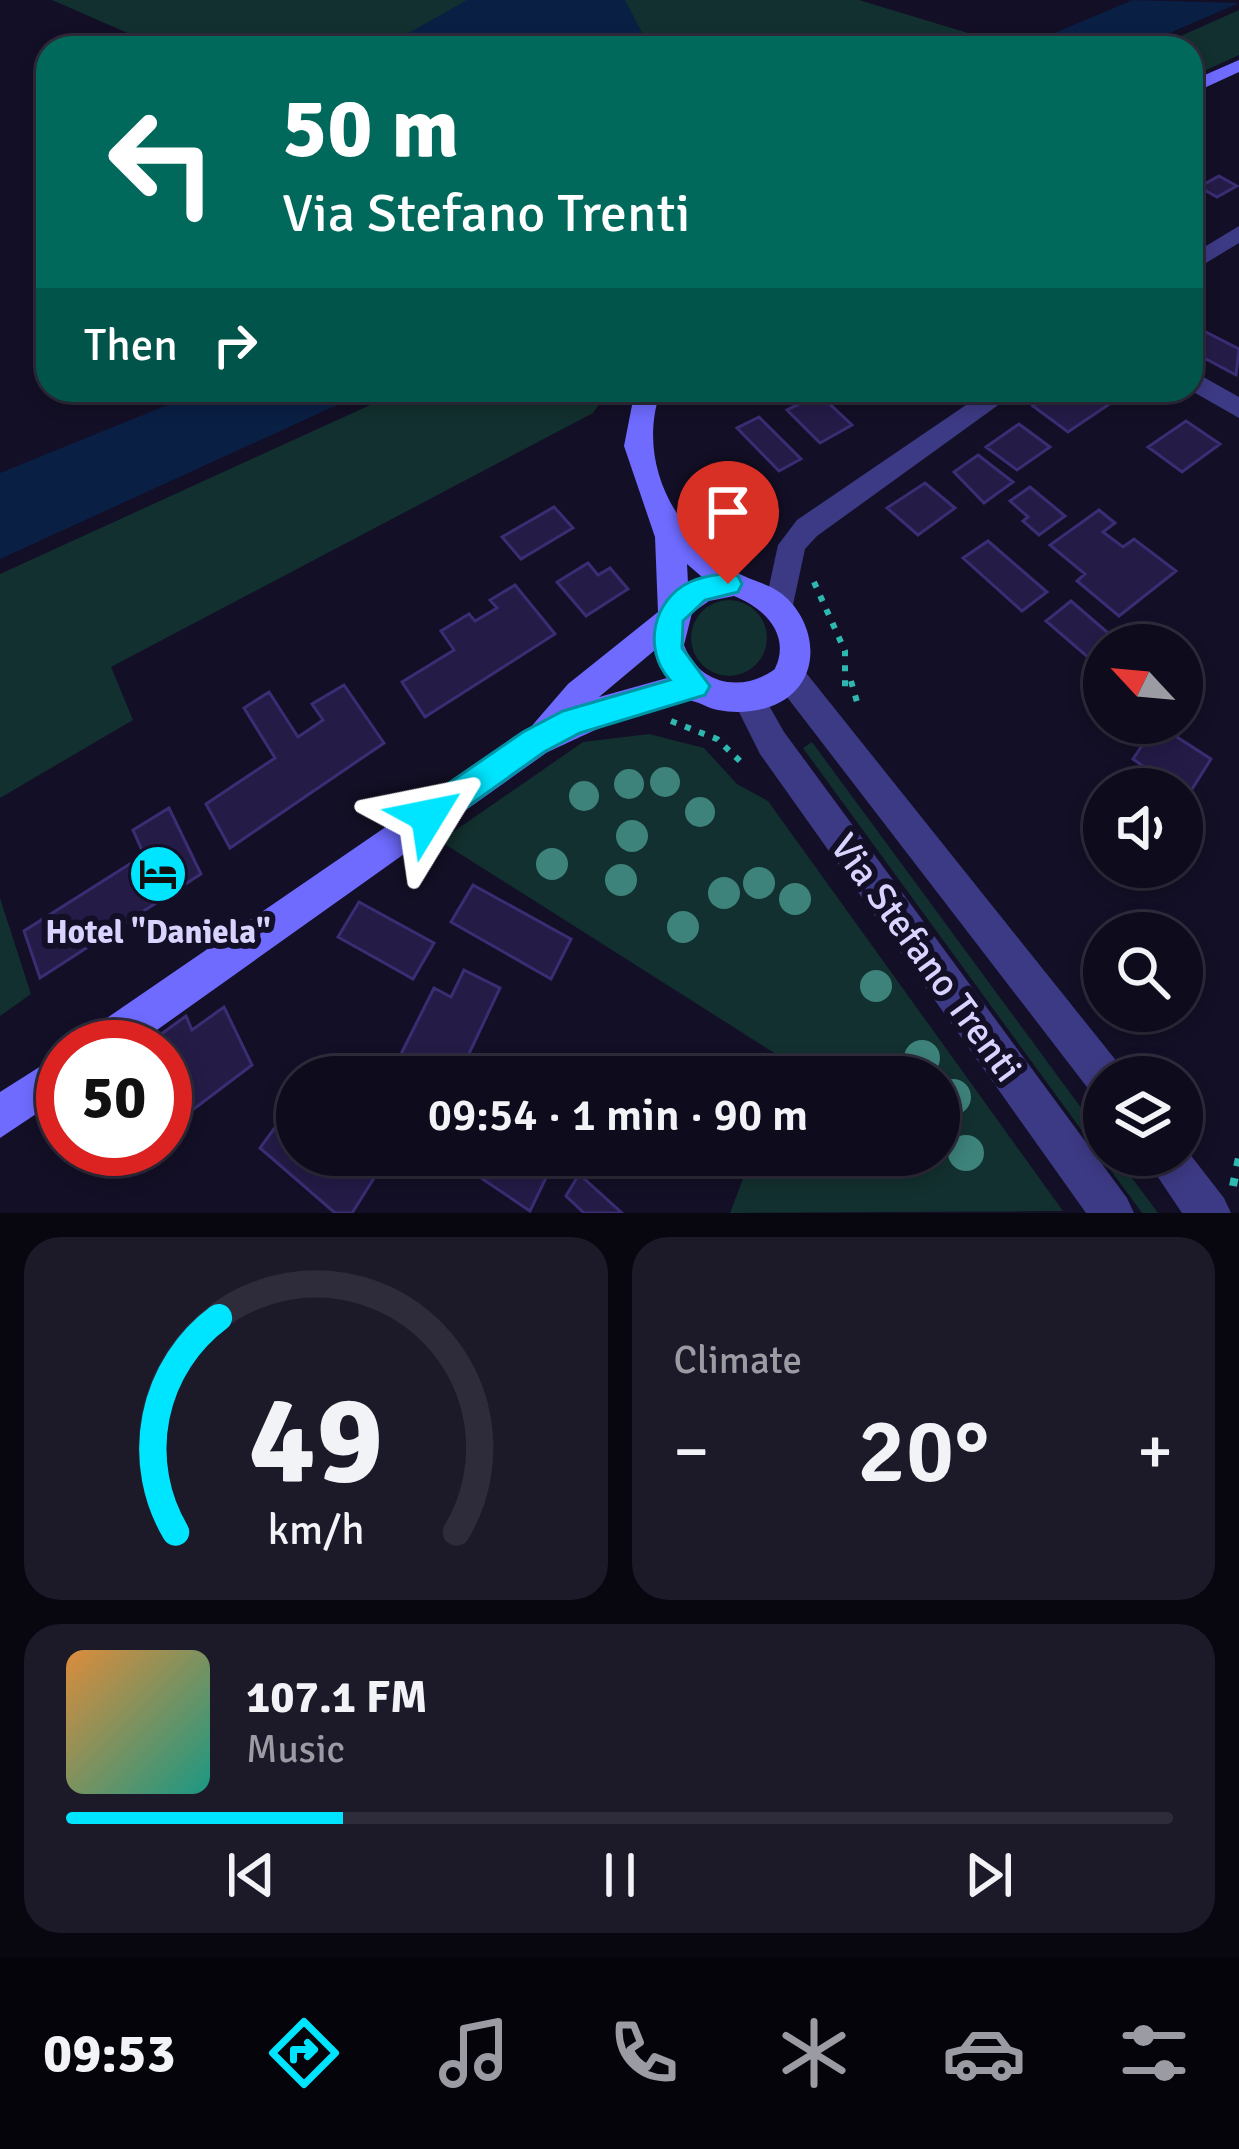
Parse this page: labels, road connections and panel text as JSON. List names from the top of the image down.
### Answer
{
  "streets": {
    "street": ["Via Stefano Trenti"]
  },
  "places": {
    "hotel": ["Hotel \"Daniela\""]
  },
  "north": "top left",
  "page": {
    "turn": ["50 m", "Via Stefano Trenti"],
    "then": "Then",
    "limit": "50",
    "trip": "09:54 · 1 min · 90 m",
    "tile": "Climate",
    "heat": ["−", "20°", "+"],
    "song": ["107.1 FM", "Music"],
    "tabs": "09:53",
    "gauge": ["49", "km/h"]
  }
}
